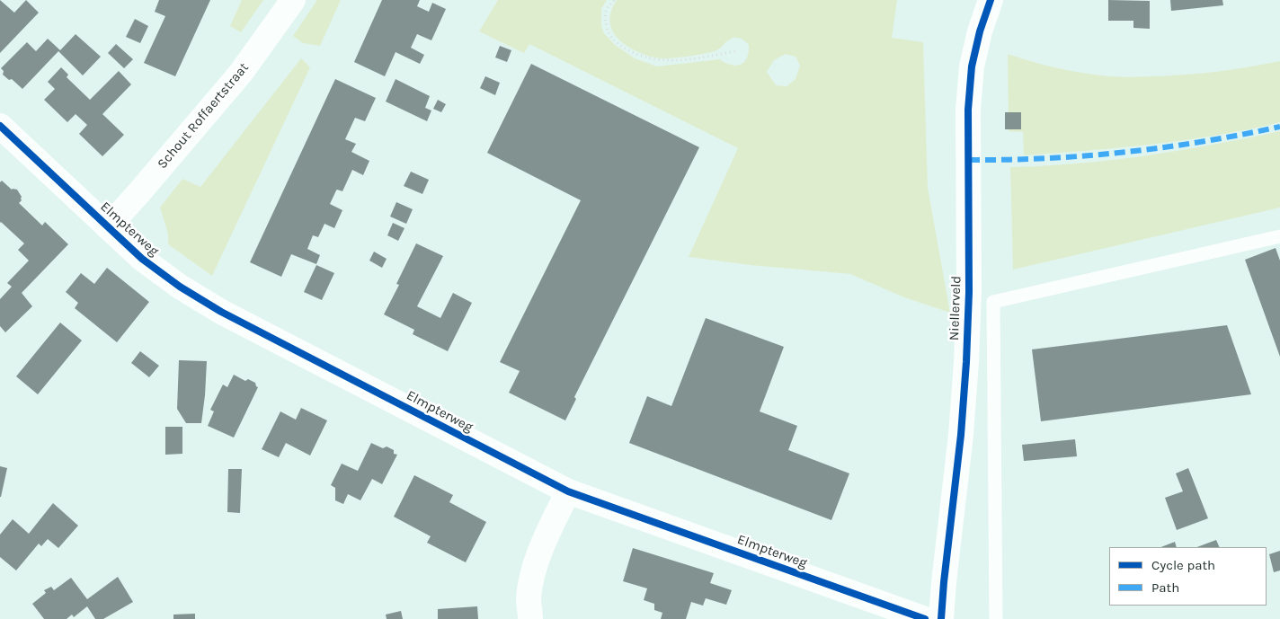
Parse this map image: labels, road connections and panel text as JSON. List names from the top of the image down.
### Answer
{
  "streets": {
    "street": ["Schout Roffaertstraat", "Elmpterweg", "Niellerveld"]
  },
  "crossings": [
    ["Schout Roffaertstraat", "Elmpterweg"]
  ],
  "legend": ["Cycle path", "Path"]
}
